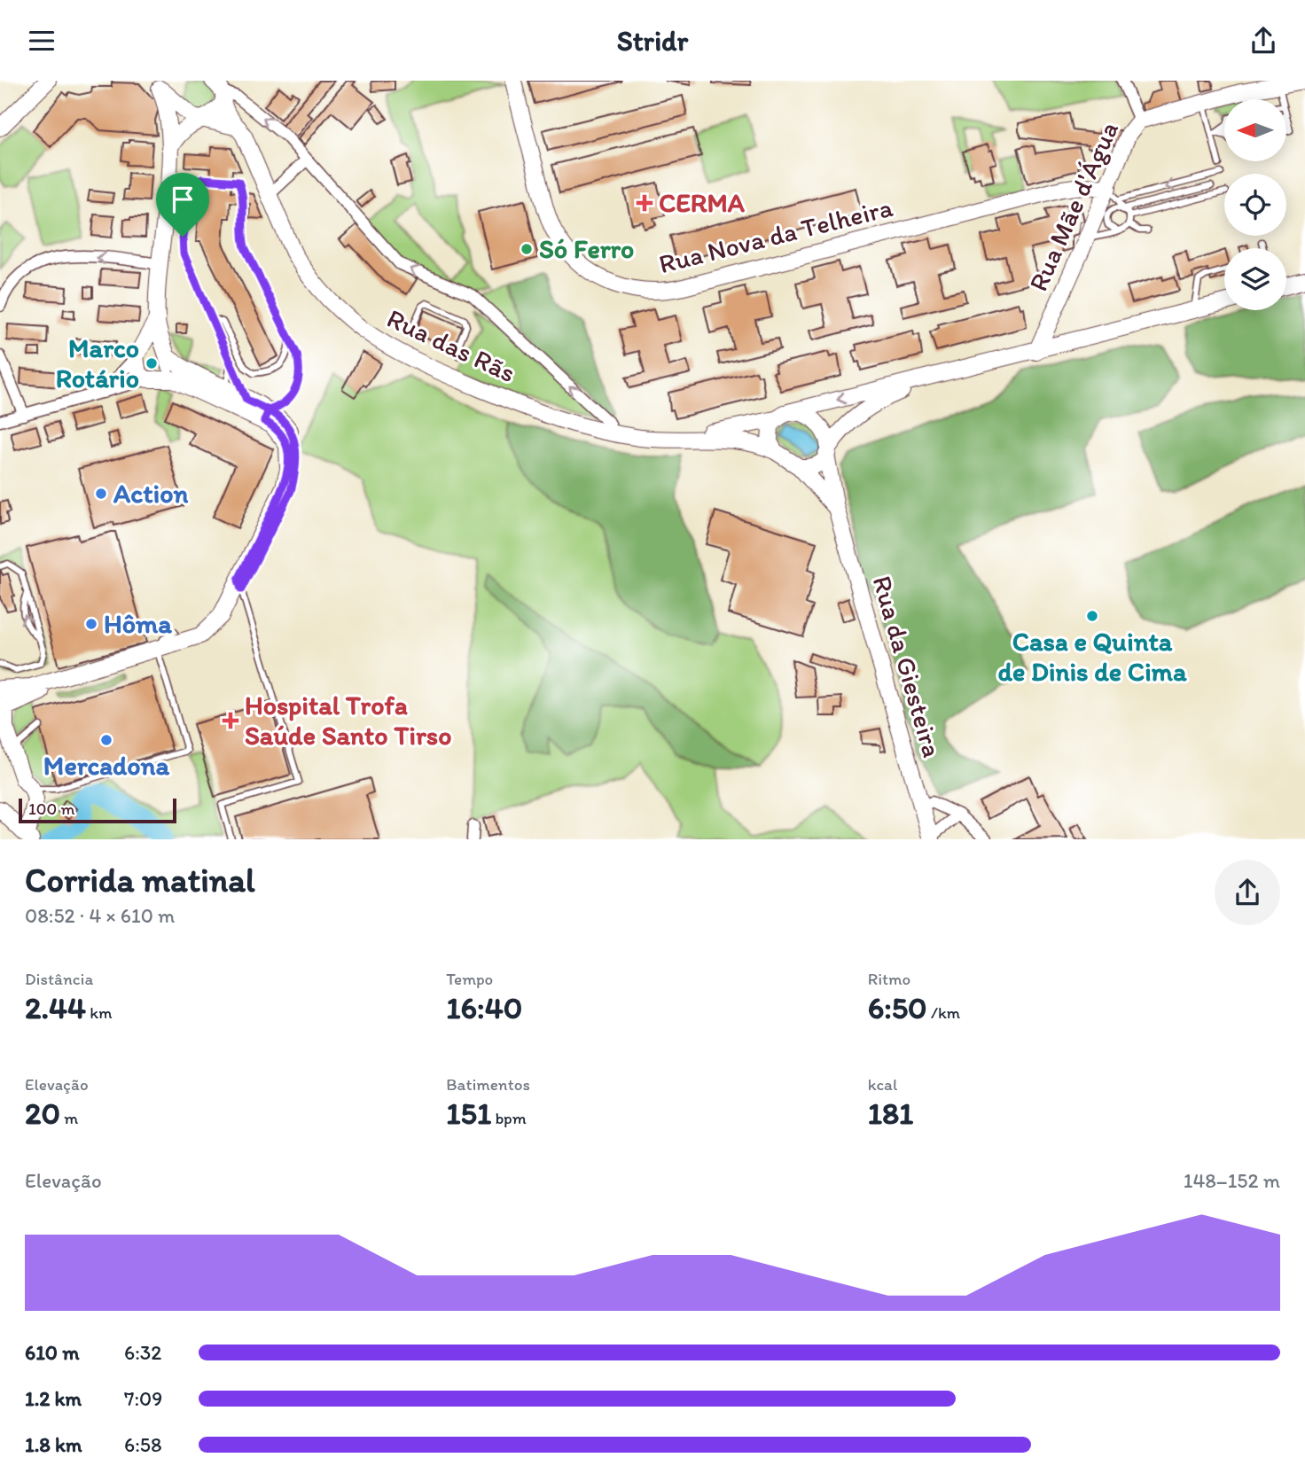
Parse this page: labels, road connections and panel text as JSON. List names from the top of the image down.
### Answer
{
  "streets": {
    "street": [
      "Rua Mãe d'Água",
      "Rua Nova da Telheira",
      "Rua das Rãs",
      "Rua da Giesteira"
    ]
  },
  "crossings": [
    ["Rua Mãe d'Água", "Rua Nova da Telheira"]
  ],
  "places": {
    "health": ["CERMA", "Hospital Trofa Saúde Santo Tirso"],
    "other": [
      "Só Ferro",
      "Marco Rotário",
      "Action",
      "Casa e Quinta de Dinis de Cima",
      "Hôma",
      "Mercadona"
    ]
  },
  "scale_bar": "100 m",
  "north": "left",
  "page": {
    "header": "Stridr",
    "scale": "100 m",
    "heading": ["Corrida matinal", "08:52 · 4 × 610 m"],
    "stats": [
      ["Distância", "2.44 km"],
      ["Tempo", "16:40"],
      ["Ritmo", "6:50 /km"],
      ["Elevação", "20 m"],
      ["Batimentos", "151 bpm"],
      ["kcal", "181"]
    ],
    "chart": ["Elevação", "148–152 m"],
    "list": [
      {
        "name": "610 m",
        "note": "6:32"
      },
      {
        "name": "1.2 km",
        "note": "7:09"
      },
      {
        "name": "1.8 km",
        "note": "6:58"
      }
    ]
  }
}
